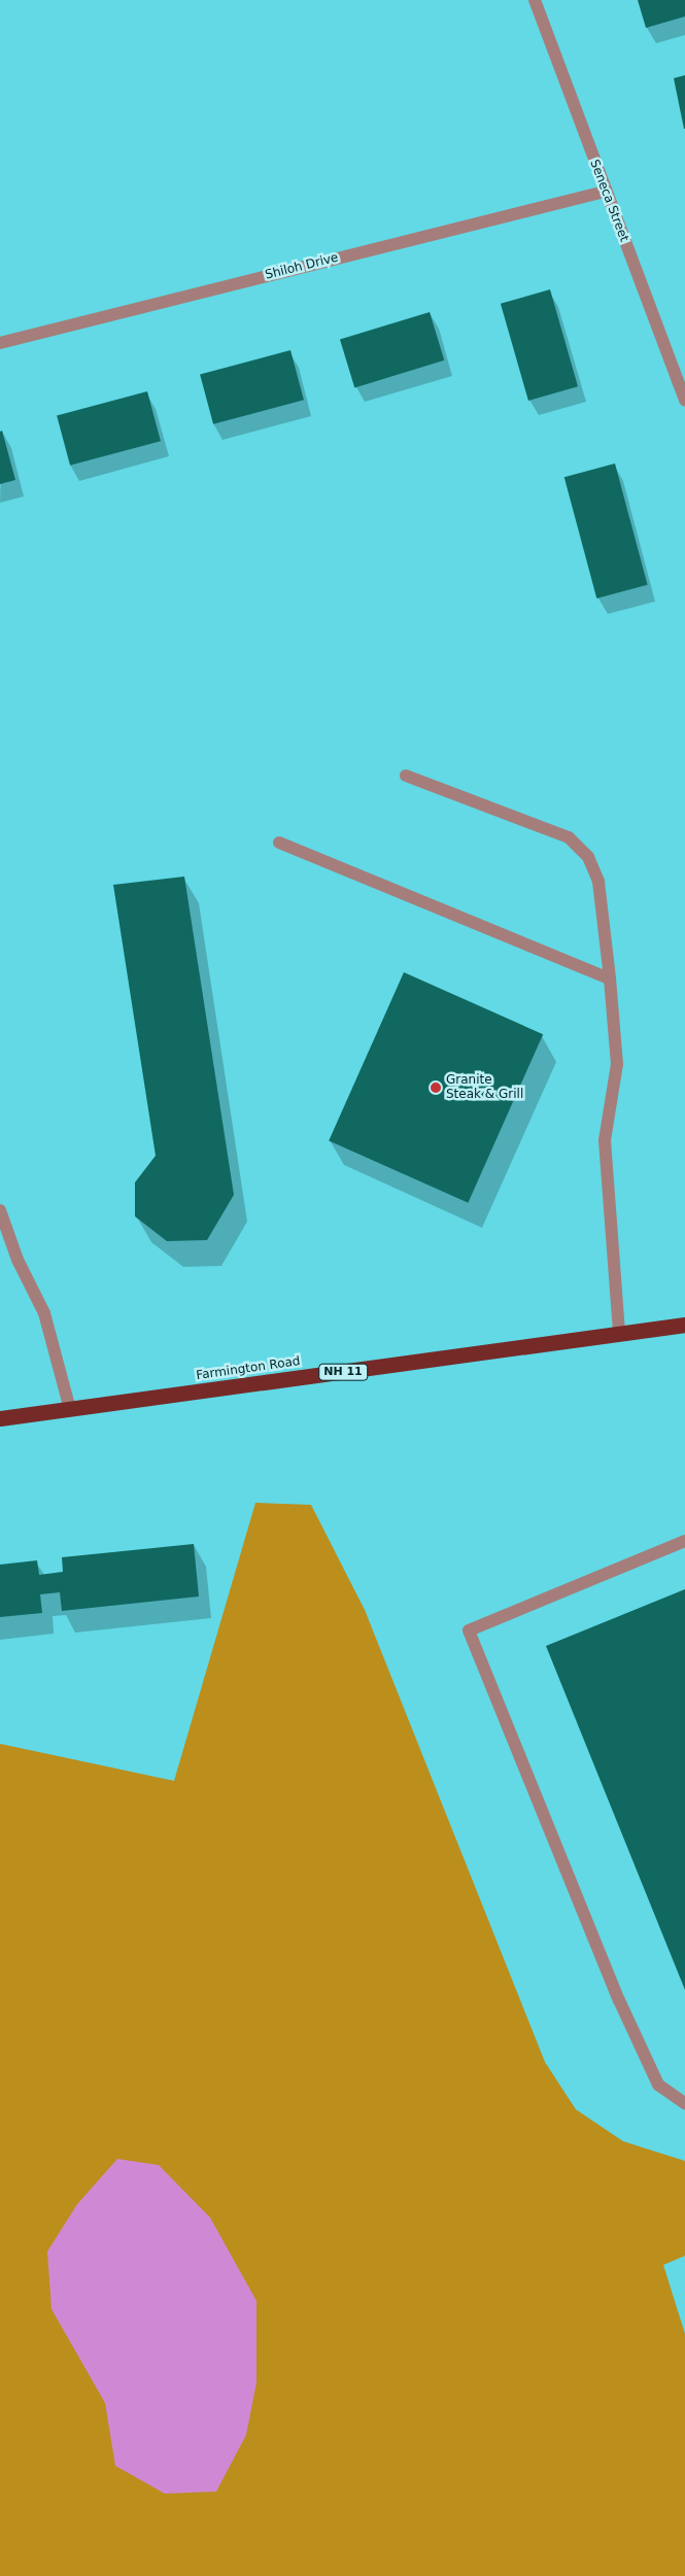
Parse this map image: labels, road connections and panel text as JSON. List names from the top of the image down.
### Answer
{
  "streets": {
    "highway": ["Farmington Road", "NH 11"],
    "street": ["Seneca Street", "Shiloh Drive"]
  },
  "crossings": [
    ["Seneca Street", "Shiloh Drive"]
  ],
  "places": ["Granite Steak & Grill"]
}
